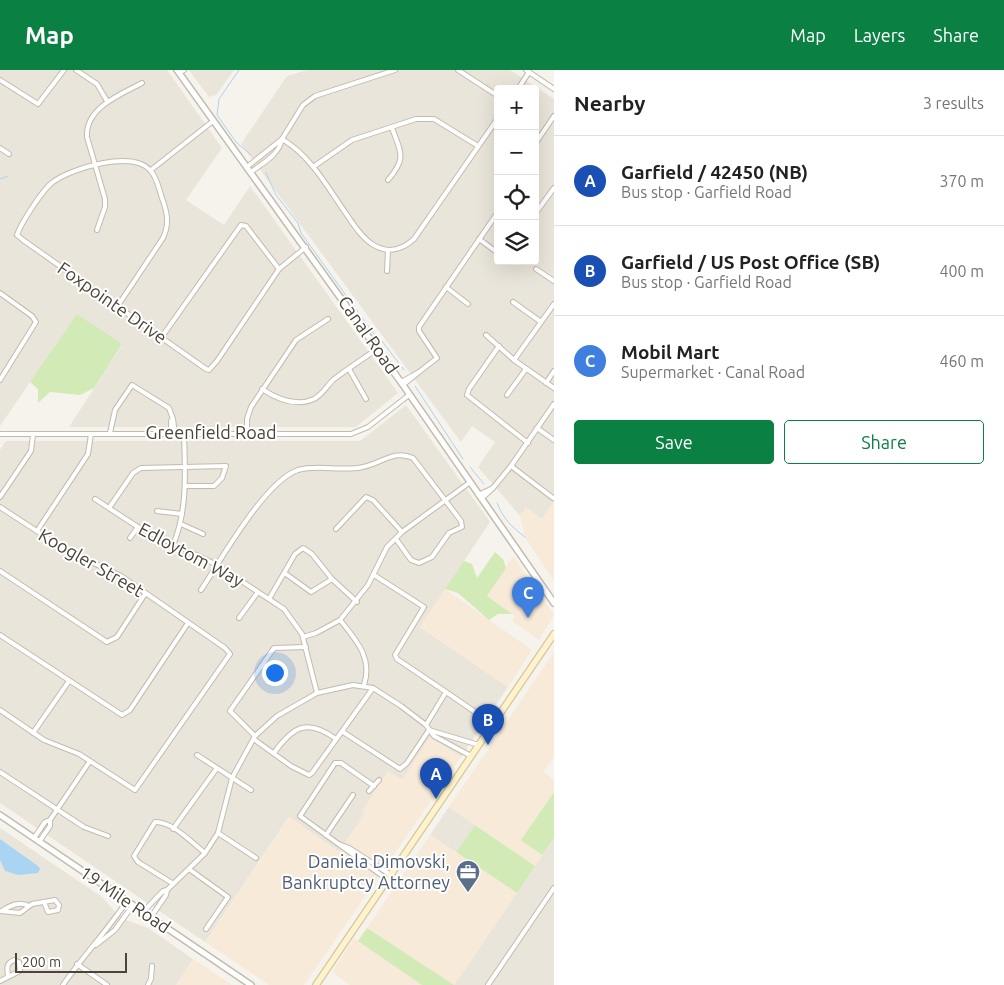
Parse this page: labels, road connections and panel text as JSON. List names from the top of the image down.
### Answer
{
  "streets": {
    "street": [
      "Foxpointe Drive",
      "Canal Road",
      "Greenfield Road",
      "Edloytom Way",
      "Koogler Street",
      "19 Mile Road"
    ]
  },
  "crossings": [
    ["Canal Road", "Greenfield Road"]
  ],
  "places": {
    "office": ["Daniela Dimovski, Bankruptcy Attorney"]
  },
  "scale_bar": "200 m",
  "page": {
    "header": "Map",
    "nav": ["Map", "Layers", "Share"],
    "heading": ["Nearby", "3 results"],
    "map_buttons": ["+", "−"],
    "list": [
      {
        "mark": "A",
        "name": "Garfield / 42450 (NB)",
        "note": "Bus stop · Garfield Road",
        "value": "370 m"
      },
      {
        "mark": "B",
        "name": "Garfield / US Post Office (SB)",
        "note": "Bus stop · Garfield Road",
        "value": "400 m"
      },
      {
        "mark": "C",
        "name": "Mobil Mart",
        "note": "Supermarket · Canal Road",
        "value": "460 m"
      }
    ],
    "buttons": ["Save", "Share"],
    "pins": ["C", "B", "A"],
    "scale": "200 m"
  }
}
